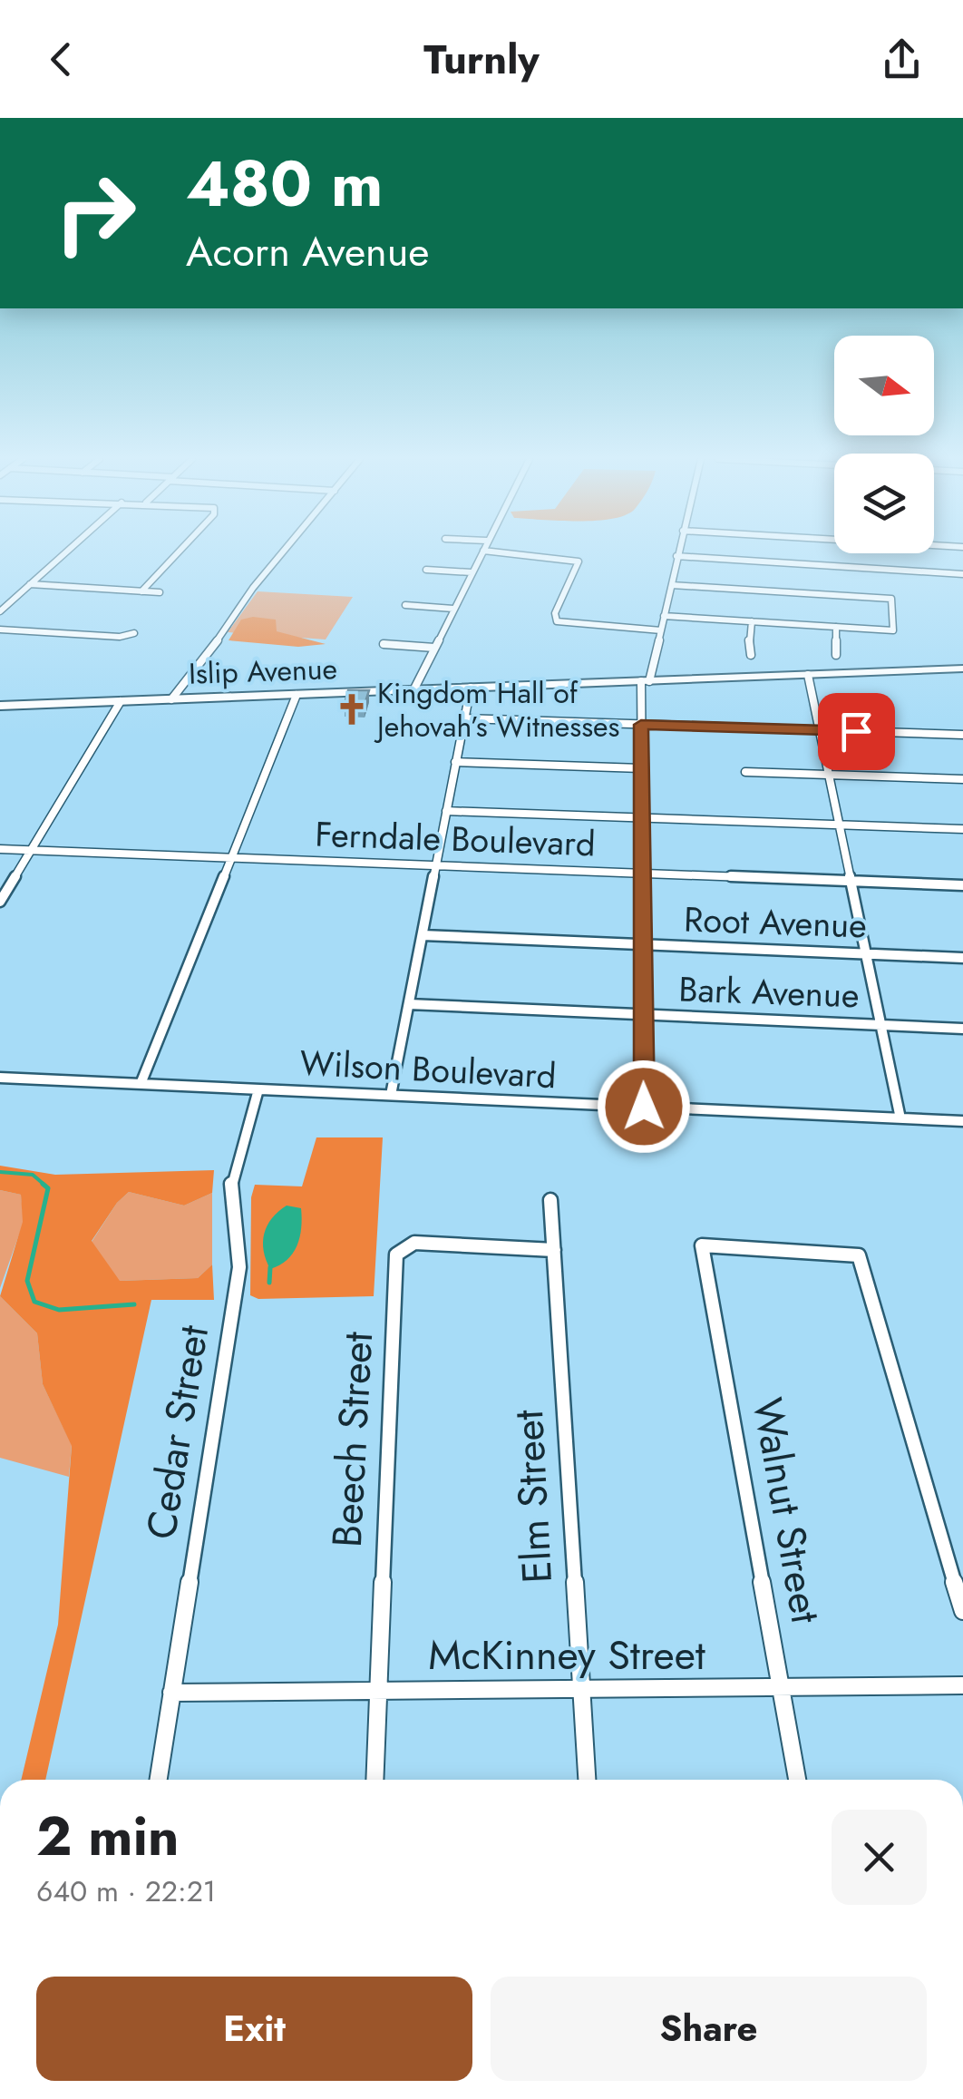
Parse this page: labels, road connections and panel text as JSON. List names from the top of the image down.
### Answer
{
  "streets": {
    "main road": ["Islip Avenue"],
    "street": [
      "Ferndale Boulevard",
      "Root Avenue",
      "Bark Avenue",
      "Wilson Boulevard",
      "Cedar Street",
      "Beech Street",
      "Elm Street",
      "Walnut Street",
      "McKinney Street"
    ]
  },
  "crossings": [
    ["Wilson Boulevard", "Cedar Street"],
    ["Cedar Street", "McKinney Street"],
    ["Beech Street", "Elm Street"],
    ["Beech Street", "McKinney Street"],
    ["Elm Street", "McKinney Street"],
    ["Walnut Street", "McKinney Street"]
  ],
  "places": {
    "church": ["Kingdom Hall of Jehovah’s Witnesses"]
  },
  "north": "right",
  "page": {
    "header": "Turnly",
    "turn": ["480 m", "Acorn Avenue"],
    "heading": ["2 min", "640 m · 22:21"],
    "buttons": ["Exit", "Share"]
  }
}
